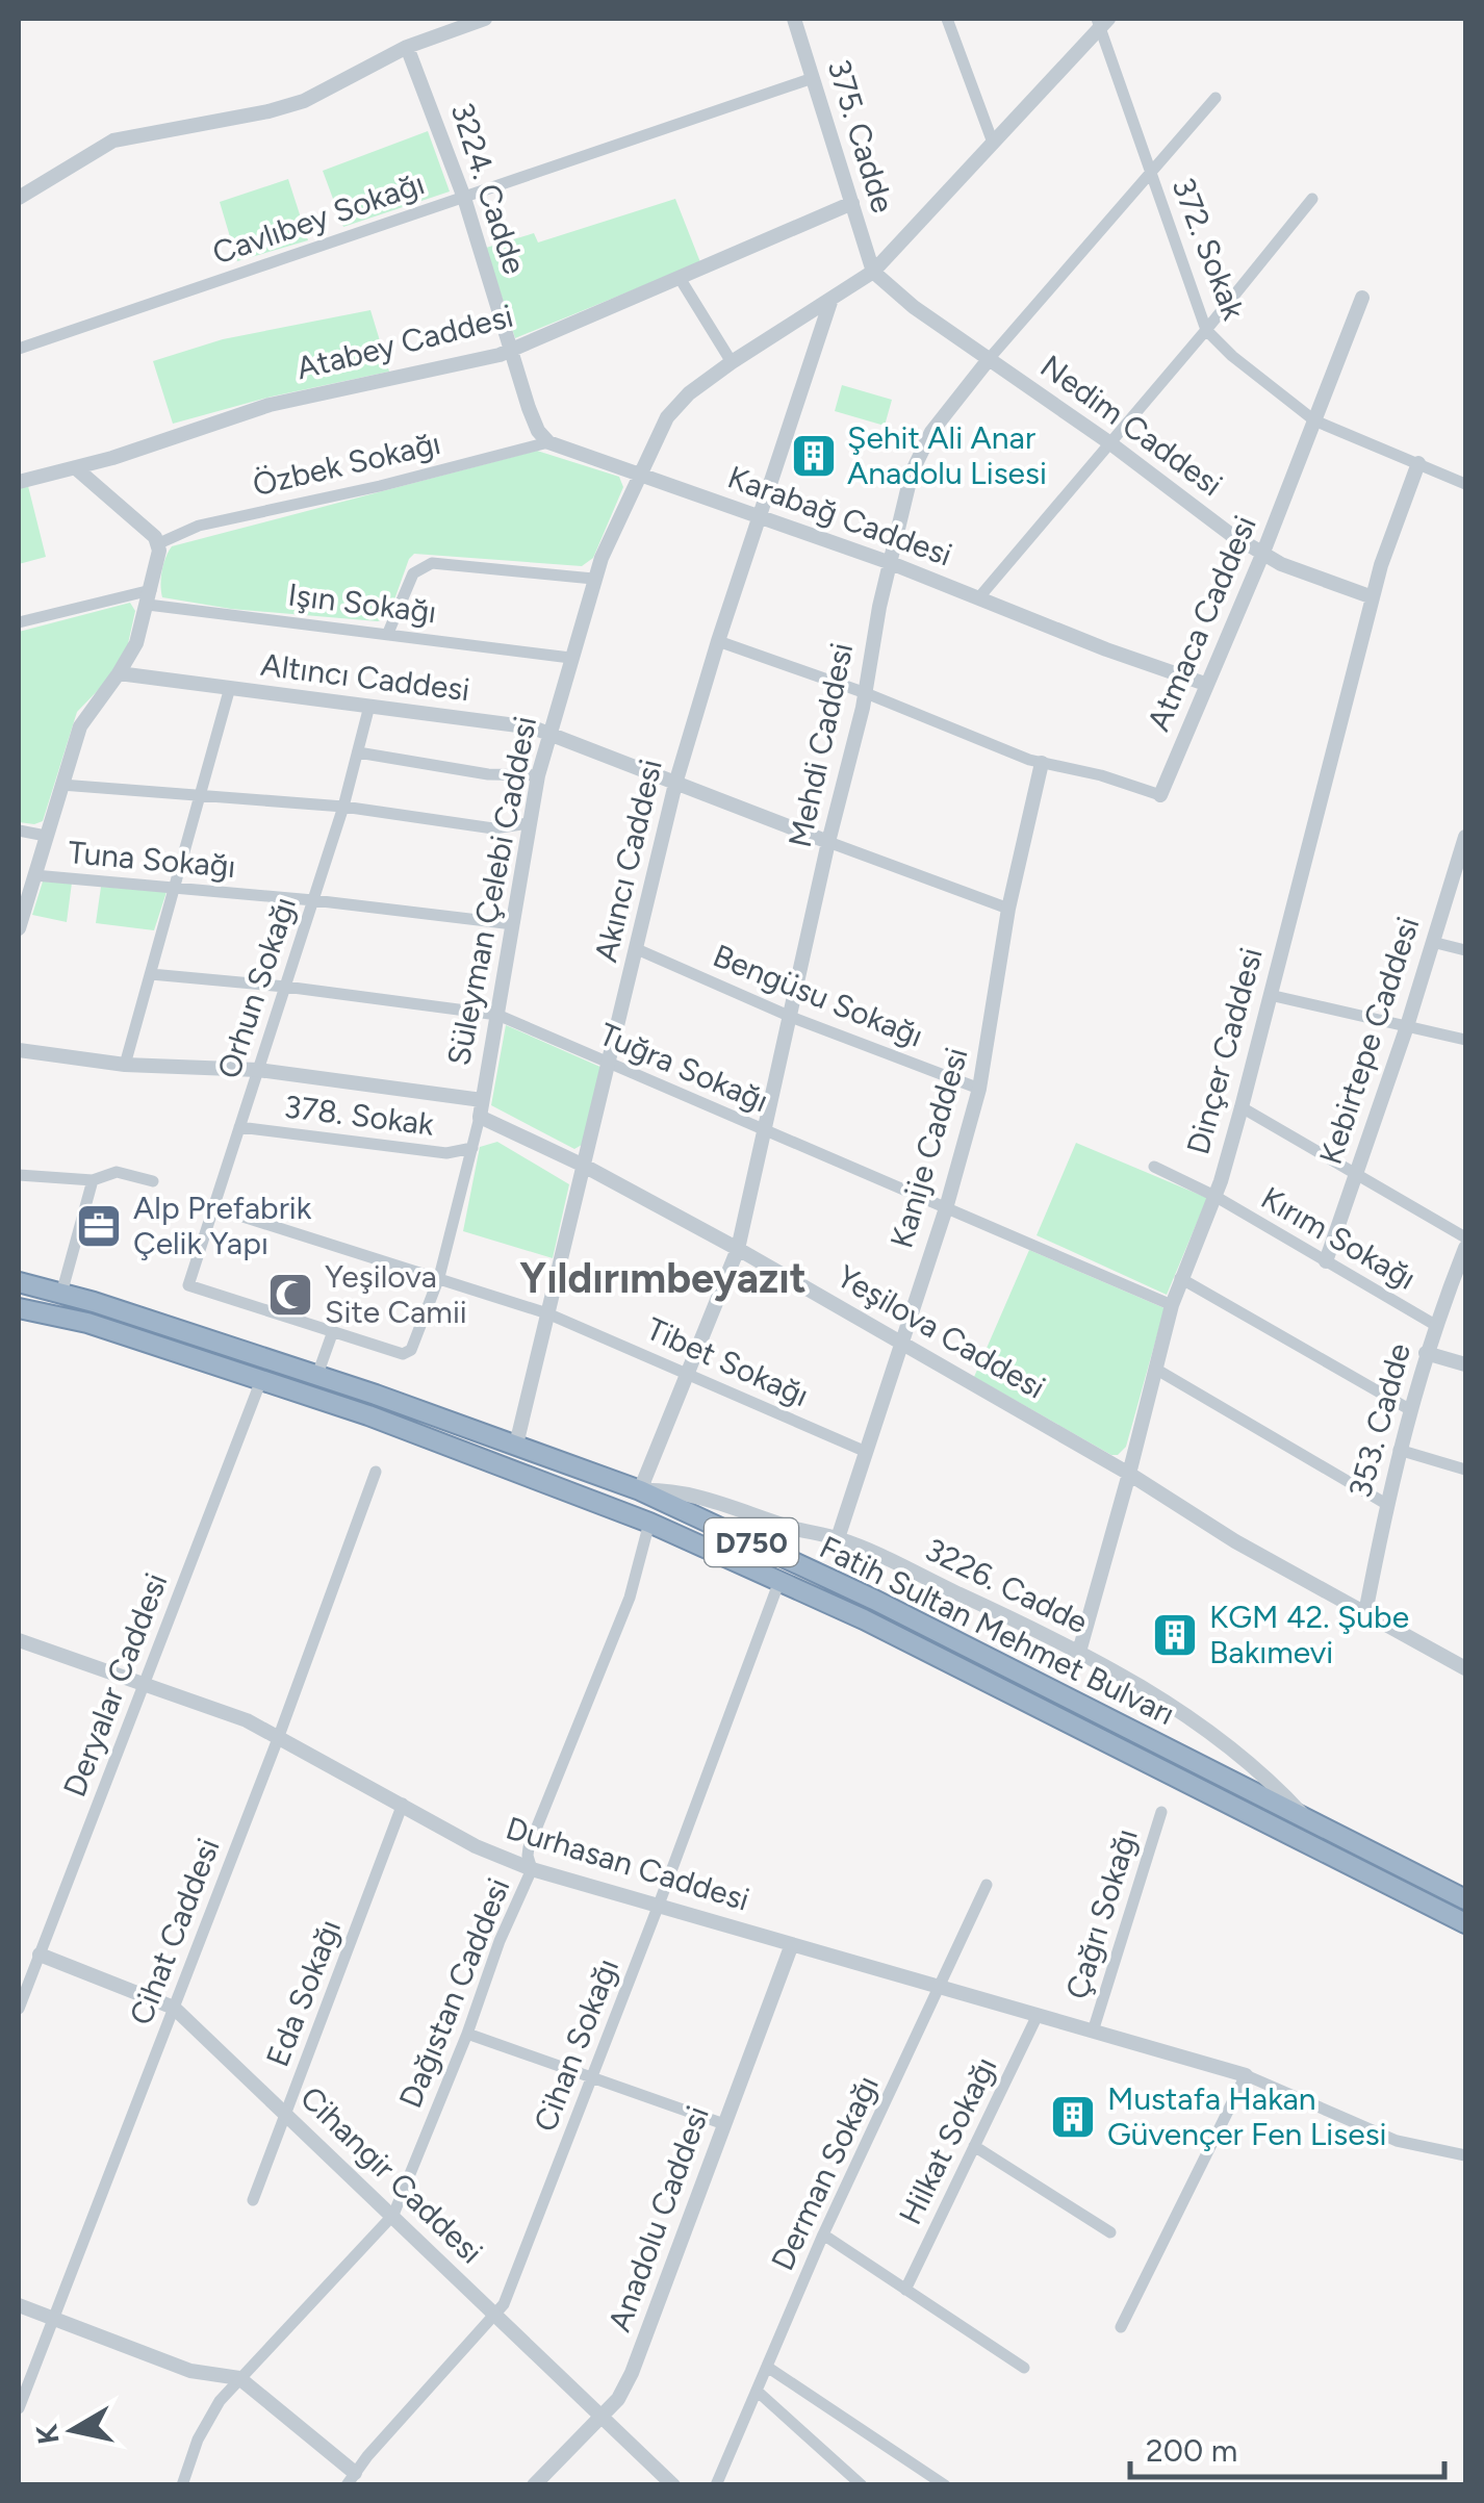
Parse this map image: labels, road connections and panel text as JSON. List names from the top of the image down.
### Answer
{
  "streets": {
    "highway": ["D750", "Fatih Sultan Mehmet Bulvarı"],
    "street": [
      "375. Cadde",
      "3224. Cadde",
      "Cavlıbey Sokağı",
      "372. Sokak",
      "Atabey Caddesi",
      "Nedim Caddesi",
      "Özbek Sokağı",
      "Karabağ Caddesi",
      "Işın Sokağı",
      "Atmaca Caddesi",
      "Altıncı Caddesi",
      "Mehdi Caddesi",
      "Tuna Sokağı",
      "Akıncı Caddesi",
      "Süleyman Çelebi Caddesi",
      "Orhun Sokağı",
      "Bengüsu Sokağı",
      "Kebirtepe Caddesi",
      "Dinçer Caddesi",
      "Tuğra Sokağı",
      "378. Sokak",
      "Kanije Caddesi",
      "Kırım Sokağı",
      "Yeşilova Caddesi",
      "Tibet Sokağı",
      "353. Cadde",
      "3226. Cadde",
      "Deryalar Caddesi",
      "Durhasan Caddesi",
      "Çağrı Sokağı",
      "Cihat Caddesi",
      "Eda Sokağı",
      "Dağıstan Caddesi",
      "Cihan Sokağı",
      "Hilkat Sokağı",
      "Derman Sokağı",
      "Cihangir Caddesi",
      "Anadolu Caddesi"
    ]
  },
  "crossings": [
    ["375. Cadde", "Cavlıbey Sokağı"],
    ["375. Cadde", "Atabey Caddesi"],
    ["375. Cadde", "Nedim Caddesi"],
    ["375. Cadde", "Süleyman Çelebi Caddesi"],
    ["3224. Cadde", "Cavlıbey Sokağı"],
    ["3224. Cadde", "Atabey Caddesi"],
    ["372. Sokak", "Atmaca Caddesi"],
    ["372. Sokak", "Mehdi Caddesi"],
    ["372. Sokak", "Süleyman Çelebi Caddesi"],
    ["372. Sokak", "Dinçer Caddesi"],
    ["Nedim Caddesi", "Atmaca Caddesi"],
    ["Nedim Caddesi", "Mehdi Caddesi"],
    ["Nedim Caddesi", "Süleyman Çelebi Caddesi"],
    ["Nedim Caddesi", "Dinçer Caddesi"],
    ["Özbek Sokağı", "Karabağ Caddesi"],
    ["Karabağ Caddesi", "Atmaca Caddesi"],
    ["Karabağ Caddesi", "Mehdi Caddesi"],
    ["Karabağ Caddesi", "Akıncı Caddesi"],
    ["Karabağ Caddesi", "Süleyman Çelebi Caddesi"],
    ["Işın Sokağı", "Süleyman Çelebi Caddesi"],
    ["Altıncı Caddesi", "Mehdi Caddesi"],
    ["Altıncı Caddesi", "Akıncı Caddesi"],
    ["Altıncı Caddesi", "Süleyman Çelebi Caddesi"],
    ["Altıncı Caddesi", "Orhun Sokağı"],
    ["Altıncı Caddesi", "Kanije Caddesi"],
    ["Mehdi Caddesi", "Bengüsu Sokağı"],
    ["Mehdi Caddesi", "Tuğra Sokağı"],
    ["Mehdi Caddesi", "Yeşilova Caddesi"],
    ["Mehdi Caddesi", "Tibet Sokağı"],
    ["Mehdi Caddesi", "3226. Cadde"],
    ["Mehdi Caddesi", "Fatih Sultan Mehmet Bulvarı"],
    ["Tuna Sokağı", "Süleyman Çelebi Caddesi"],
    ["Tuna Sokağı", "Orhun Sokağı"],
    ["Akıncı Caddesi", "Süleyman Çelebi Caddesi"],
    ["Akıncı Caddesi", "Bengüsu Sokağı"],
    ["Akıncı Caddesi", "Tuğra Sokağı"],
    ["Akıncı Caddesi", "Yeşilova Caddesi"],
    ["Akıncı Caddesi", "Tibet Sokağı"],
    ["Akıncı Caddesi", "Fatih Sultan Mehmet Bulvarı"],
    ["Süleyman Çelebi Caddesi", "Orhun Sokağı"],
    ["Süleyman Çelebi Caddesi", "Tuğra Sokağı"],
    ["Süleyman Çelebi Caddesi", "378. Sokak"],
    ["Süleyman Çelebi Caddesi", "Yeşilova Caddesi"],
    ["Süleyman Çelebi Caddesi", "Tibet Sokağı"],
    ["Orhun Sokağı", "Tuğra Sokağı"],
    ["Orhun Sokağı", "378. Sokak"],
    ["Orhun Sokağı", "Yeşilova Caddesi"],
    ["Orhun Sokağı", "Tibet Sokağı"],
    ["Bengüsu Sokağı", "Kanije Caddesi"],
    ["Kebirtepe Caddesi", "Kırım Sokağı"],
    ["Dinçer Caddesi", "Tuğra Sokağı"],
    ["Dinçer Caddesi", "Kırım Sokağı"],
    ["Dinçer Caddesi", "Yeşilova Caddesi"],
    ["Dinçer Caddesi", "3226. Cadde"],
    ["Tuğra Sokağı", "Kanije Caddesi"],
    ["Kanije Caddesi", "Yeşilova Caddesi"],
    ["Kanije Caddesi", "Tibet Sokağı"],
    ["Kanije Caddesi", "3226. Cadde"],
    ["Kırım Sokağı", "353. Cadde"],
    ["Yeşilova Caddesi", "353. Cadde"],
    ["3226. Cadde", "Fatih Sultan Mehmet Bulvarı"],
    ["Fatih Sultan Mehmet Bulvarı", "Deryalar Caddesi"],
    ["Fatih Sultan Mehmet Bulvarı", "Dağıstan Caddesi"],
    ["Fatih Sultan Mehmet Bulvarı", "Cihan Sokağı"],
    ["Deryalar Caddesi", "Durhasan Caddesi"],
    ["Deryalar Caddesi", "Cihangir Caddesi"],
    ["Durhasan Caddesi", "Çağrı Sokağı"],
    ["Durhasan Caddesi", "Cihat Caddesi"],
    ["Durhasan Caddesi", "Eda Sokağı"],
    ["Durhasan Caddesi", "Dağıstan Caddesi"],
    ["Durhasan Caddesi", "Cihan Sokağı"],
    ["Durhasan Caddesi", "Hilkat Sokağı"],
    ["Durhasan Caddesi", "Derman Sokağı"],
    ["Durhasan Caddesi", "Anadolu Caddesi"],
    ["Cihat Caddesi", "Cihangir Caddesi"],
    ["Eda Sokağı", "Cihangir Caddesi"],
    ["Dağıstan Caddesi", "Cihangir Caddesi"],
    ["Cihan Sokağı", "Cihangir Caddesi"],
    ["Cihangir Caddesi", "Anadolu Caddesi"]
  ],
  "districts": ["Yıldırımbeyazıt"],
  "places": {
    "building": ["Şehit Ali Anar Anadolu Lisesi", "KGM 42. Şube Bakımevi", "Mustafa Hakan Güvençer Fen Lisesi"],
    "office": ["Alp Prefabrik Çelik Yapı"],
    "mosque": ["Yeşilova Site Camii"]
  },
  "scale_bar": "200 m",
  "north": "left"
}
